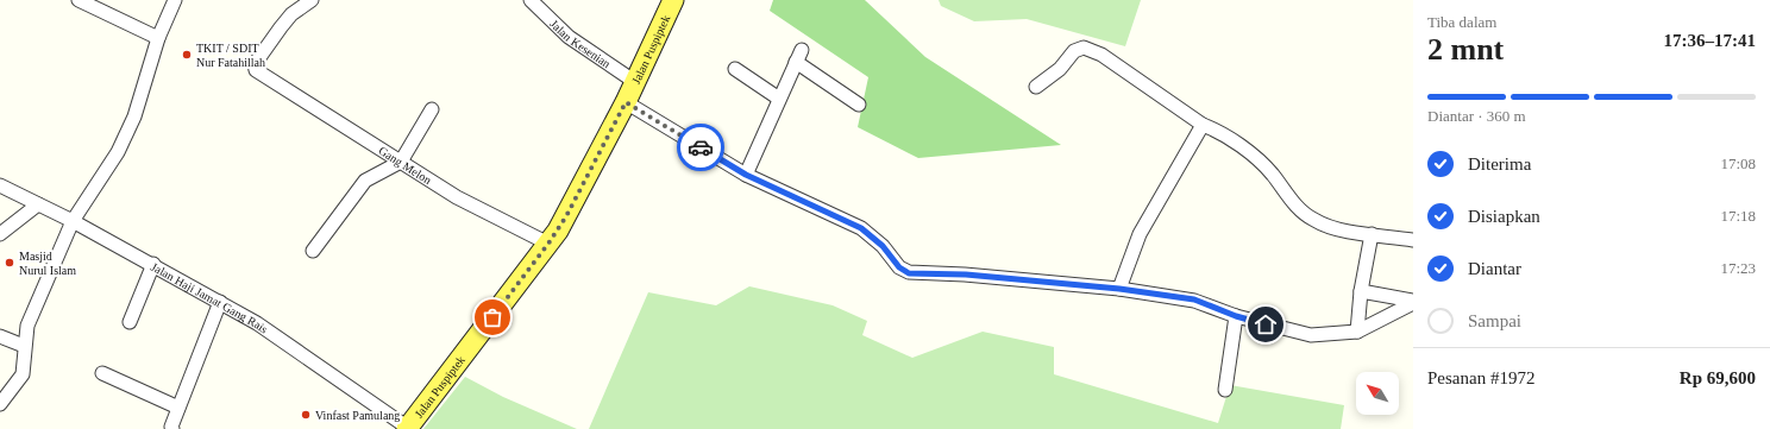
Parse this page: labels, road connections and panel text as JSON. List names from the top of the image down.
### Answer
{
  "streets": {
    "main road": ["Jalan Puspiptek"],
    "street": ["Jalan Kesenian", "Gang Melon", "Jalan Haji Jamat Gang Rais"]
  },
  "crossings": [
    ["Jalan Kesenian", "Jalan Puspiptek"],
    ["Jalan Puspiptek", "Gang Melon"],
    ["Jalan Puspiptek", "Jalan Haji Jamat Gang Rais"]
  ],
  "places": ["TKIT / SDIT Nur Fatahillah", "Masjid Nurul Islam", "Vinfast Pamulang"],
  "north": "top left",
  "page": {
    "heading": ["2 mnt", "Tiba dalam", "17:36–17:41"],
    "panel": ["Pesanan #1972", "Rp 69,600"],
    "bar": "Diantar · 360 m",
    "list": [
      ["Diterima", "17:08"],
      ["Disiapkan", "17:18"],
      ["Diantar", "17:23"],
      "Sampai"
    ]
  }
}
